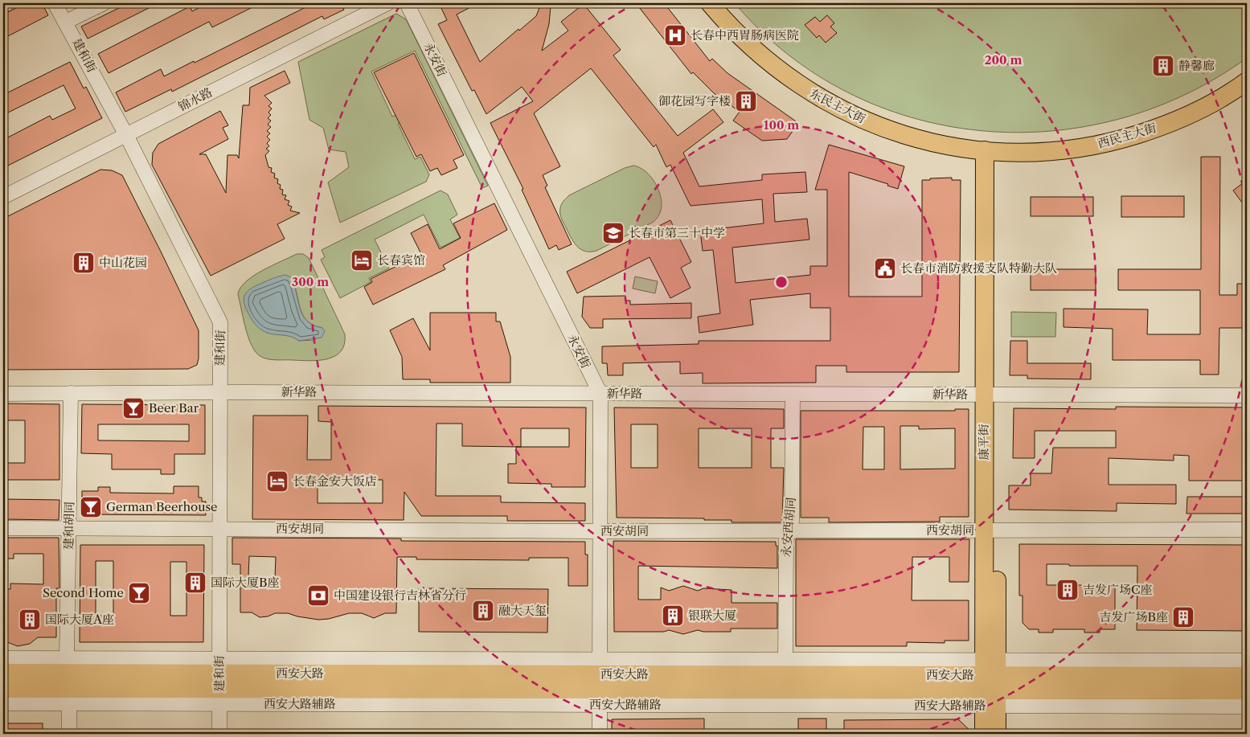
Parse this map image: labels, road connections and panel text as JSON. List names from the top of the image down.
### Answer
{
  "streets": {
    "main road": [
      "东民主大街",
      "西民主大街",
      "康平街",
      "西安大路"
    ],
    "street": [
      "建和街",
      "永安街",
      "锦水路",
      "新华路",
      "建和胡同",
      "永安西胡同",
      "西安胡同",
      "西安大路辅路"
    ]
  },
  "crossings": [
    ["建和街", "锦水路"],
    ["建和街", "新华路"],
    ["建和街", "西安胡同"],
    ["建和街", "西安大路"],
    ["建和街", "西安大路辅路"],
    ["永安街", "新华路"],
    ["永安街", "西安胡同"],
    ["永安街", "西安大路"],
    ["永安街", "西安大路辅路"],
    ["东民主大街", "西民主大街"],
    ["东民主大街", "康平街"],
    ["西民主大街", "康平街"],
    ["新华路", "康平街"],
    ["新华路", "建和胡同"],
    ["新华路", "永安西胡同"],
    ["康平街", "西安胡同"],
    ["康平街", "西安大路"],
    ["康平街", "西安大路辅路"],
    ["建和胡同", "西安胡同"],
    ["建和胡同", "西安大路辅路"],
    ["永安西胡同", "西安胡同"],
    ["永安西胡同", "西安大路辅路"],
    ["西安大路", "西安大路辅路"]
  ],
  "places": {
    "hospital": ["长春中西胃肠病医院"],
    "building": [
      "静馨廊",
      "御花园写字楼",
      "中山花园",
      "国际大厦B座",
      "吉发广场C座",
      "融大天玺",
      "银联大厦",
      "吉发广场B座",
      "国际大厦A座"
    ],
    "school or university": ["长春市第三十中学"],
    "hotel": ["长春宾馆", "长春金安大饭店"],
    "public building": ["长春市消防救援支队特勤大队"],
    "bar": ["Beer Bar", "German Beerhouse", "Second Home"],
    "bank": ["中国建设银行吉林省分行"]
  },
  "rings": ["200 m", "100 m", "300 m"]
}
